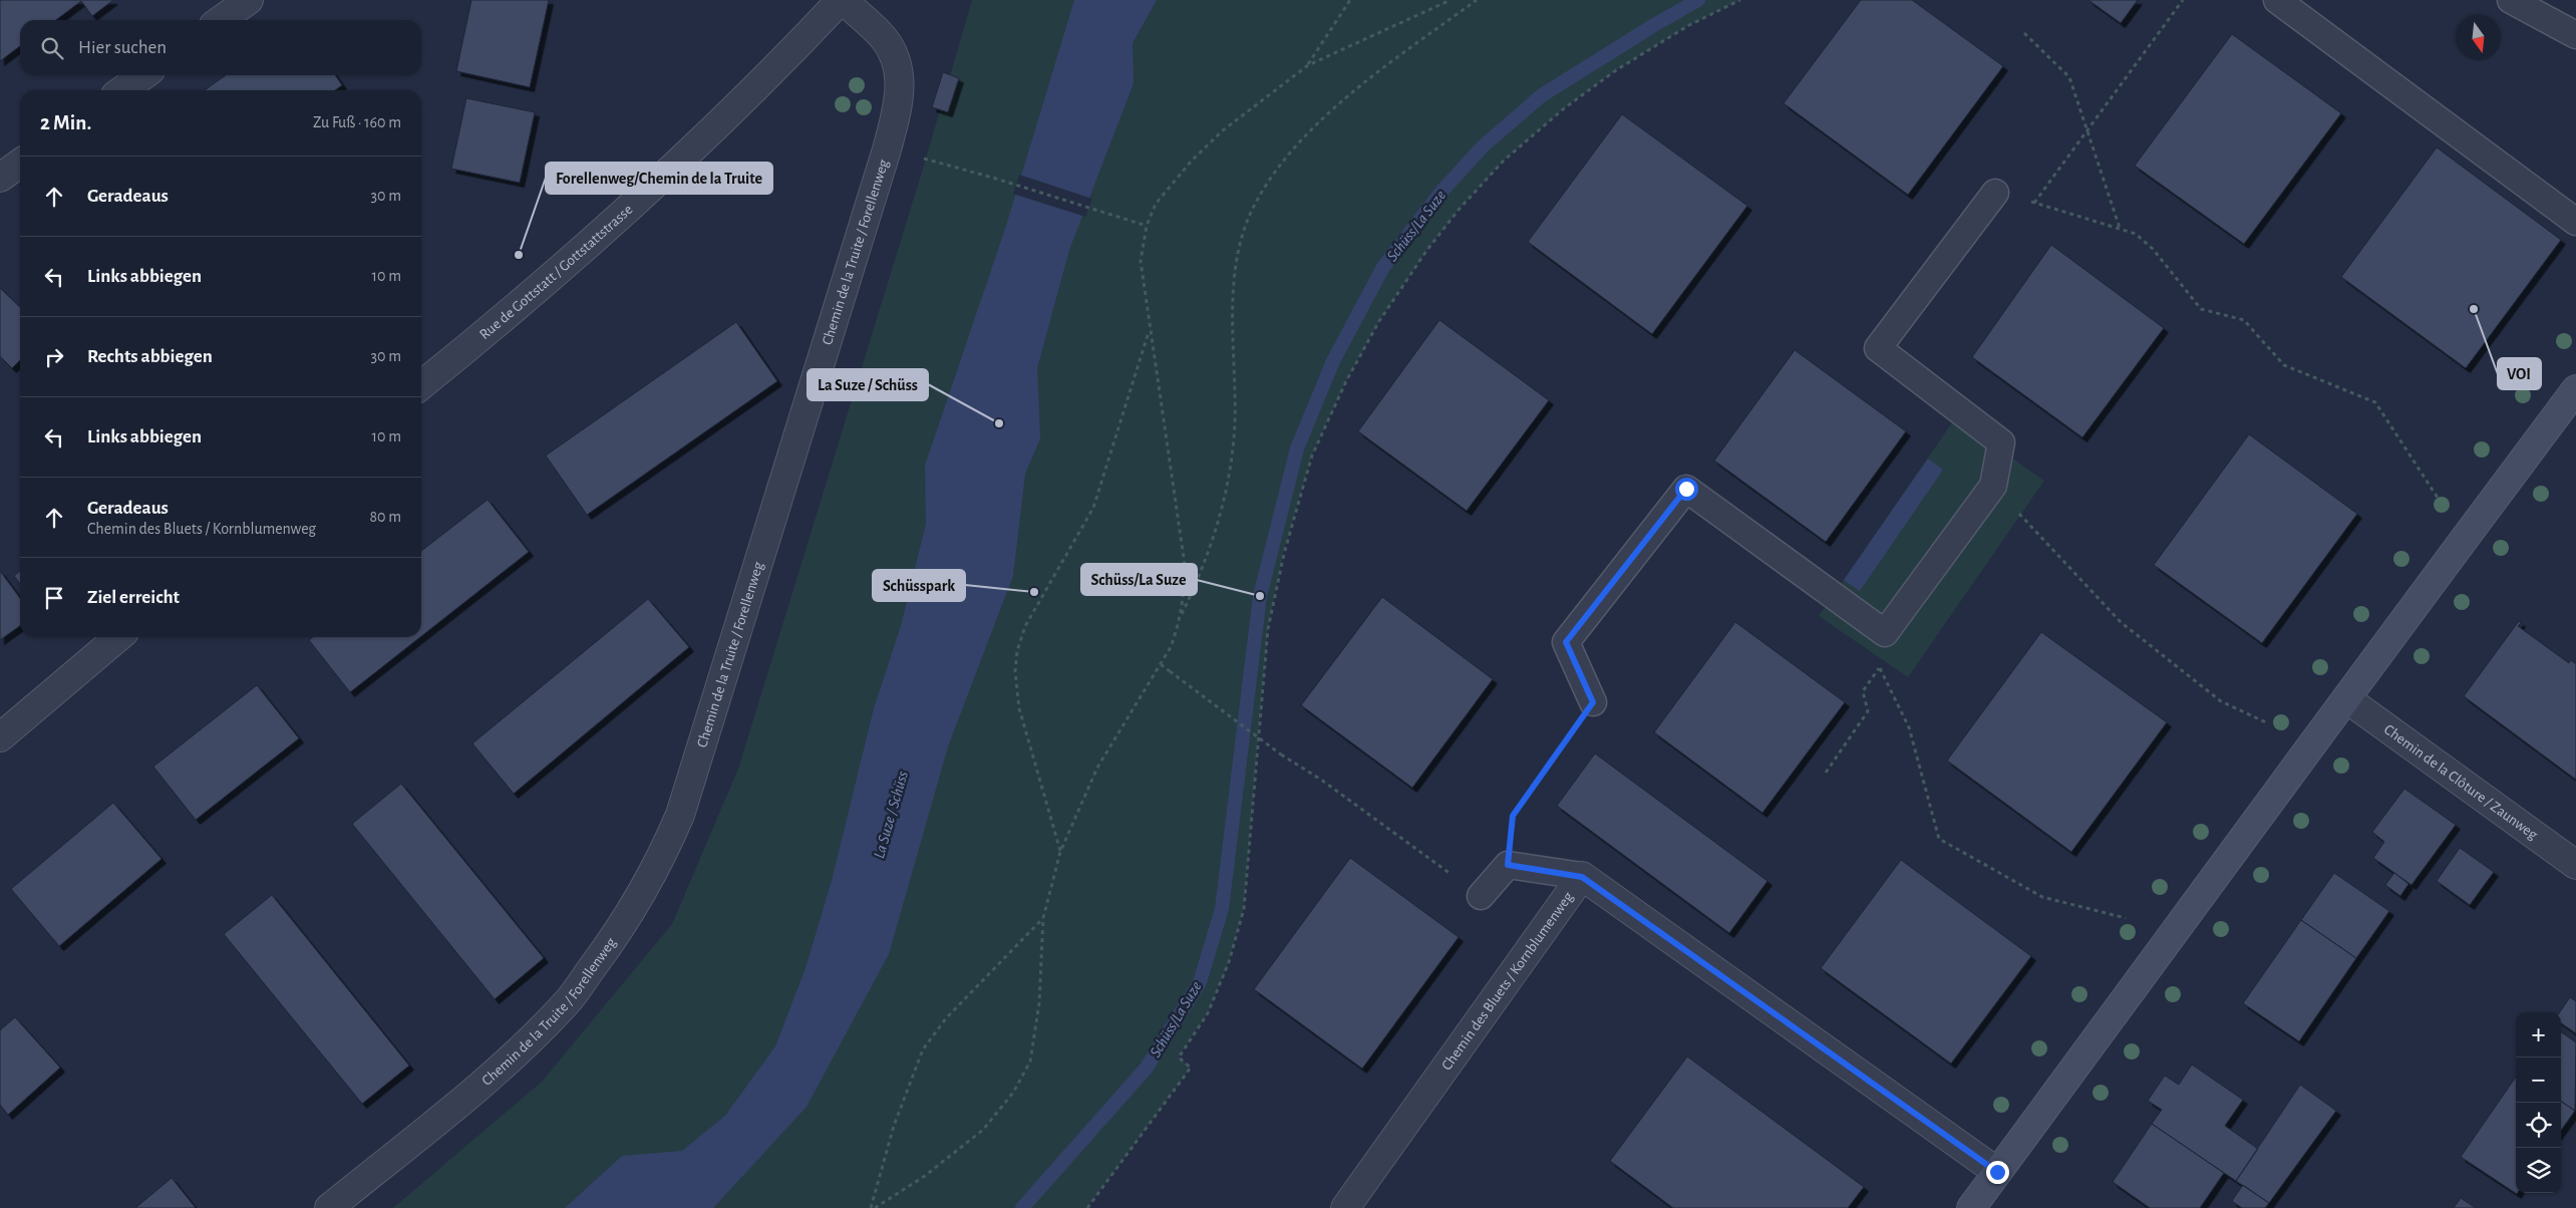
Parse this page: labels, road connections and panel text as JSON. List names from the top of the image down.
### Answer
{
  "streets": {
    "street": [
      "Chemin de la Truite / Forellenweg",
      "Rue de Gottstatt / Gottstattstrasse",
      "Chemin de la Clôture / Zaunweg",
      "Chemin des Bluets / Kornblumenweg"
    ]
  },
  "crossings": [
    ["Chemin de la Truite / Forellenweg", "Rue de Gottstatt / Gottstattstrasse"]
  ],
  "water": ["Schüss/La Suze", "La Suze / Schüss"],
  "places": [
    "Forellenweg/Chemin de la Truite",
    "VOI",
    "La Suze / Schüss",
    "Schüsspark",
    "Schüss/La Suze"
  ],
  "north": "bottom",
  "page": {
    "search": "Hier suchen",
    "heading": ["2 Min.", "Zu Fuß · 160 m"],
    "list": [
      ["Geradeaus", "30 m"],
      ["Links abbiegen", "10 m"],
      ["Rechts abbiegen", "30 m"],
      ["Links abbiegen", "10 m"],
      ["Geradeaus", "Chemin des Bluets / Kornblumenweg", "80 m"],
      "Ziel erreicht"
    ],
    "map_buttons": ["+", "−"]
  }
}
